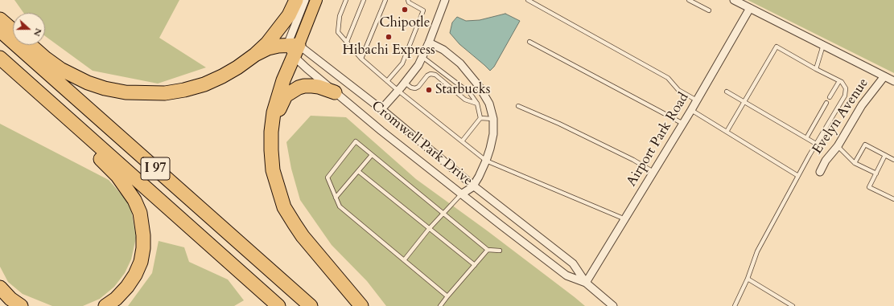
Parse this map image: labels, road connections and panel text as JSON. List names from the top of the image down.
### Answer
{
  "streets": {
    "highway": ["I 97"],
    "street": ["Evelyn Avenue", "Airport Park Road", "Cromwell Park Drive"]
  },
  "crossings": [
    ["Airport Park Road", "Cromwell Park Drive"]
  ],
  "places": ["Chipotle", "Hibachi Express", "Starbucks"],
  "north": "right"
}
